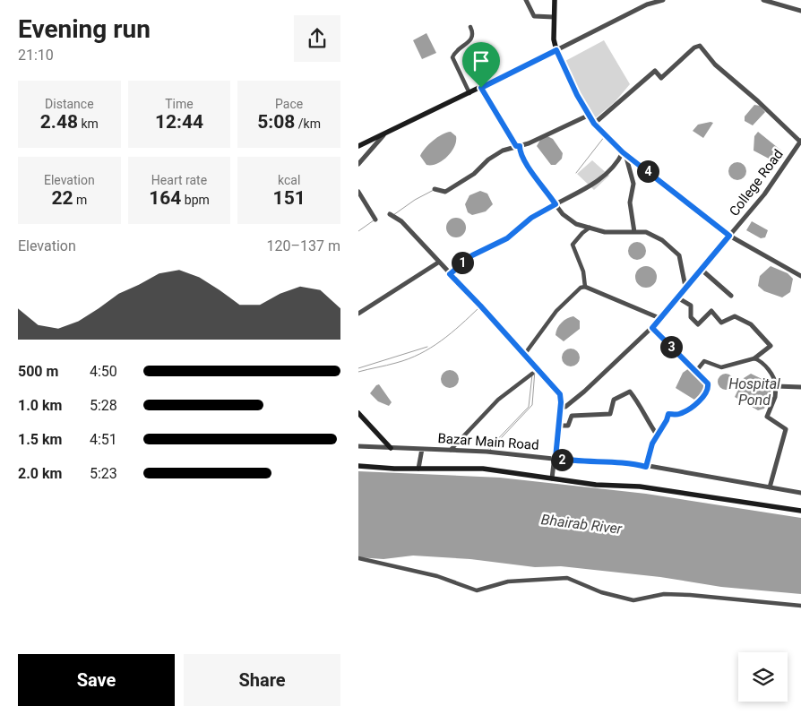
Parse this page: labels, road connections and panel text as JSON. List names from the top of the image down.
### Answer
{
  "streets": {
    "street": ["College Road", "Bazar Main Road"]
  },
  "water": ["Hospital Pond", "Bhairab River"],
  "page": {
    "heading": ["Evening run", "21:10"],
    "stats": [
      ["Distance", "2.48 km"],
      ["Time", "12:44"],
      ["Pace", "5:08 /km"],
      ["Elevation", "22 m"],
      ["Heart rate", "164 bpm"],
      ["kcal", "151"]
    ],
    "pins": [
      "4",
      "1",
      "3",
      "2"
    ],
    "chart": ["Elevation", "120–137 m"],
    "list": [
      {
        "name": "500 m",
        "note": "4:50"
      },
      {
        "name": "1.0 km",
        "note": "5:28"
      },
      {
        "name": "1.5 km",
        "note": "4:51"
      },
      {
        "name": "2.0 km",
        "note": "5:23"
      }
    ],
    "buttons": ["Save", "Share"]
  }
}
